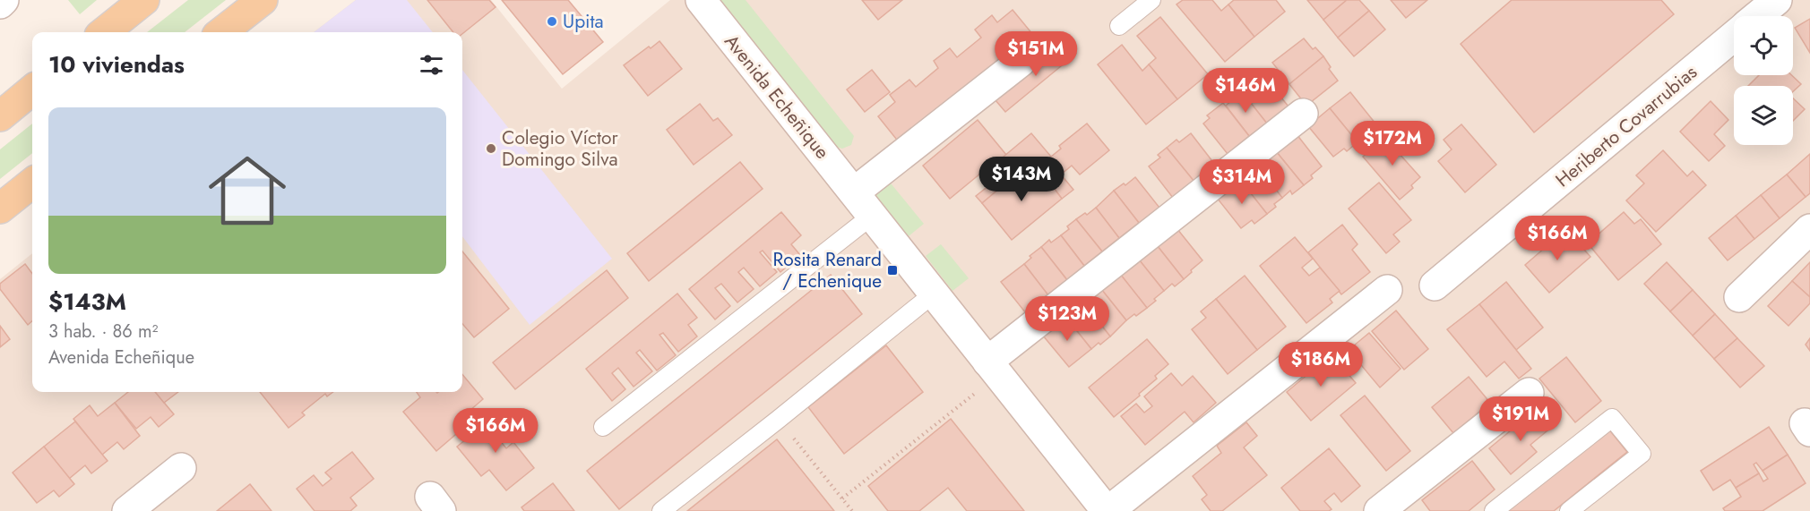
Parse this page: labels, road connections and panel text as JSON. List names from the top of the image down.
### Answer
{
  "streets": {
    "street": ["Avenida Echeñique", "Heriberto Covarrubias"]
  },
  "places": {
    "other": ["Upita", "Colegio Víctor Domingo Silva"],
    "transit": ["Rosita Renard / Echenique"]
  },
  "page": {
    "price": [
      "$151M",
      "$146M",
      "$172M",
      "$143M",
      "$314M",
      "$166M",
      "$123M",
      "$186M",
      "$191M",
      "$166M"
    ],
    "heading": "10 viviendas",
    "list": [
      {
        "name": "$143M",
        "note": "3 hab. · 86 m² · Avenida Echeñique"
      }
    ]
  }
}
